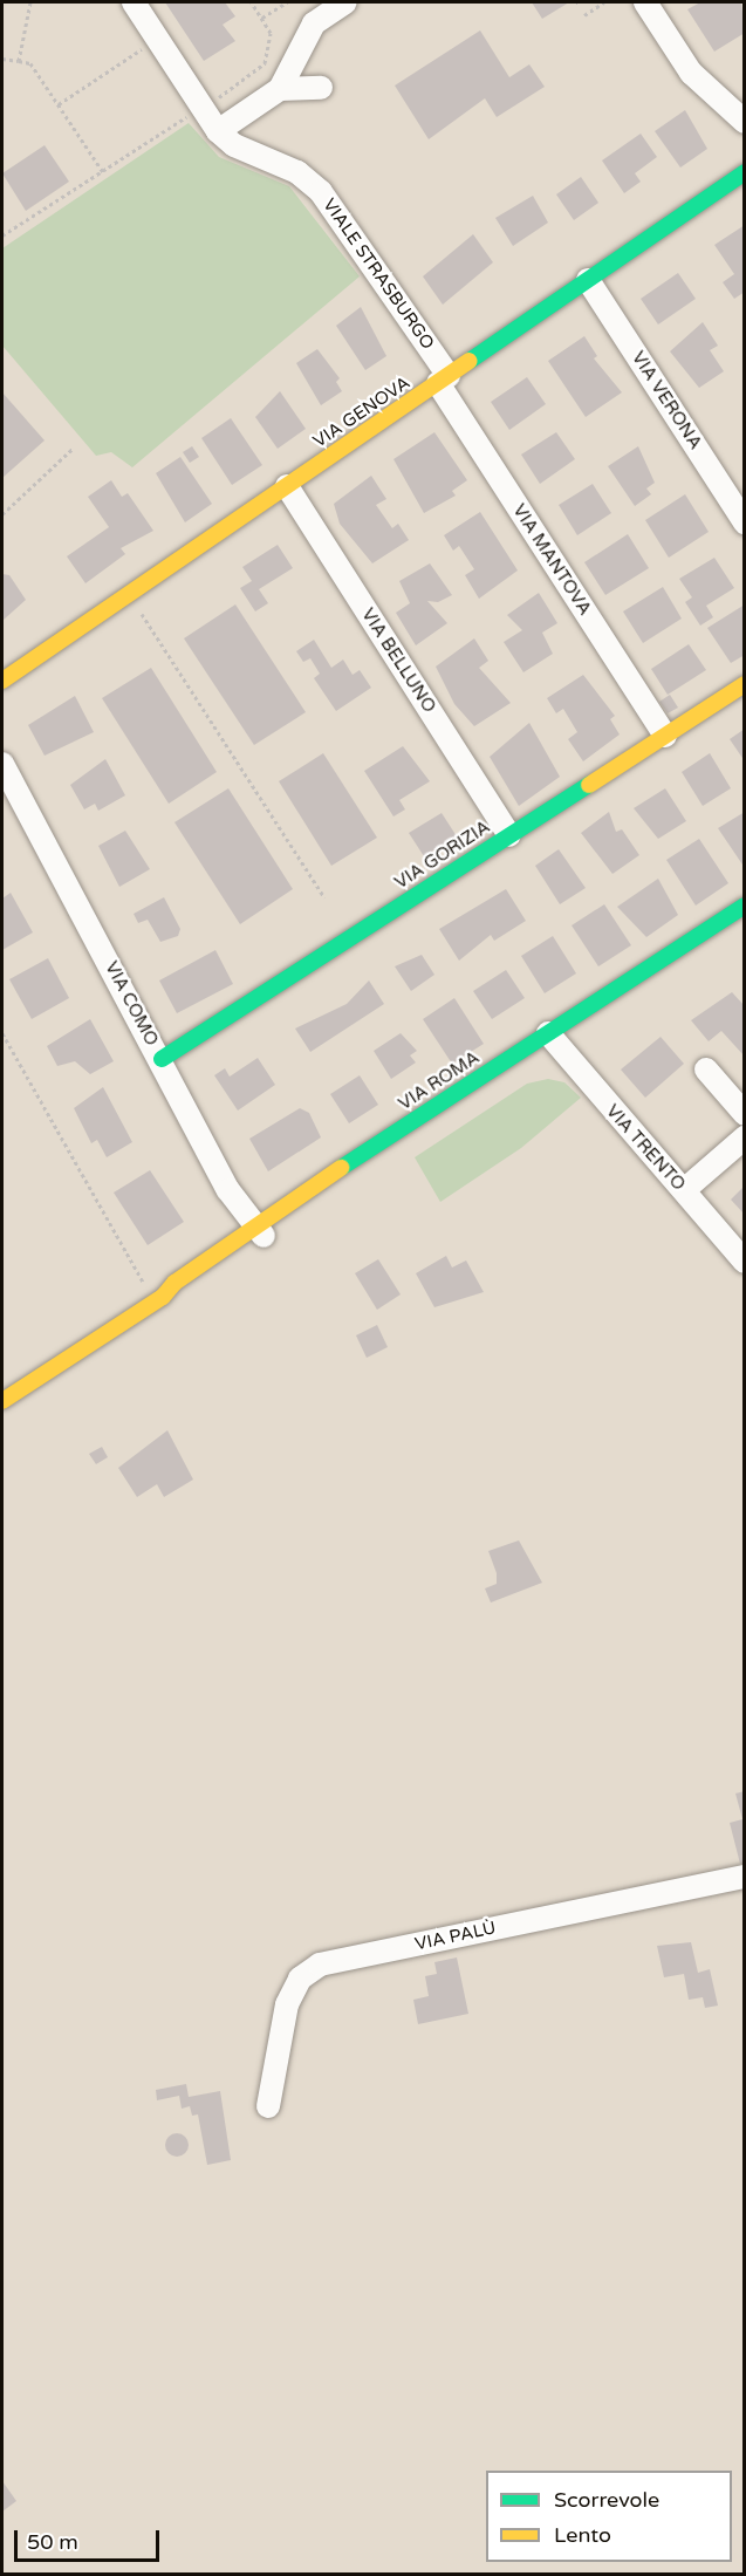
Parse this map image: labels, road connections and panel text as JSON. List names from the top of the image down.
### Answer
{
  "streets": {
    "street": [
      "VIALE STRASBURGO",
      "VIA VERONA",
      "VIA GENOVA",
      "VIA MANTOVA",
      "VIA BELLUNO",
      "VIA GORIZIA",
      "VIA COMO",
      "VIA ROMA",
      "VIA TRENTO",
      "VIA PALÙ"
    ]
  },
  "crossings": [
    ["VIALE STRASBURGO", "VIA GENOVA"],
    ["VIALE STRASBURGO", "VIA MANTOVA"],
    ["VIA VERONA", "VIA GENOVA"],
    ["VIA GENOVA", "VIA MANTOVA"],
    ["VIA GENOVA", "VIA BELLUNO"],
    ["VIA MANTOVA", "VIA GORIZIA"],
    ["VIA BELLUNO", "VIA GORIZIA"],
    ["VIA GORIZIA", "VIA COMO"],
    ["VIA COMO", "VIA ROMA"],
    ["VIA ROMA", "VIA TRENTO"]
  ],
  "legend": ["Scorrevole", "Lento"],
  "scale_bar": "50 m"
}
